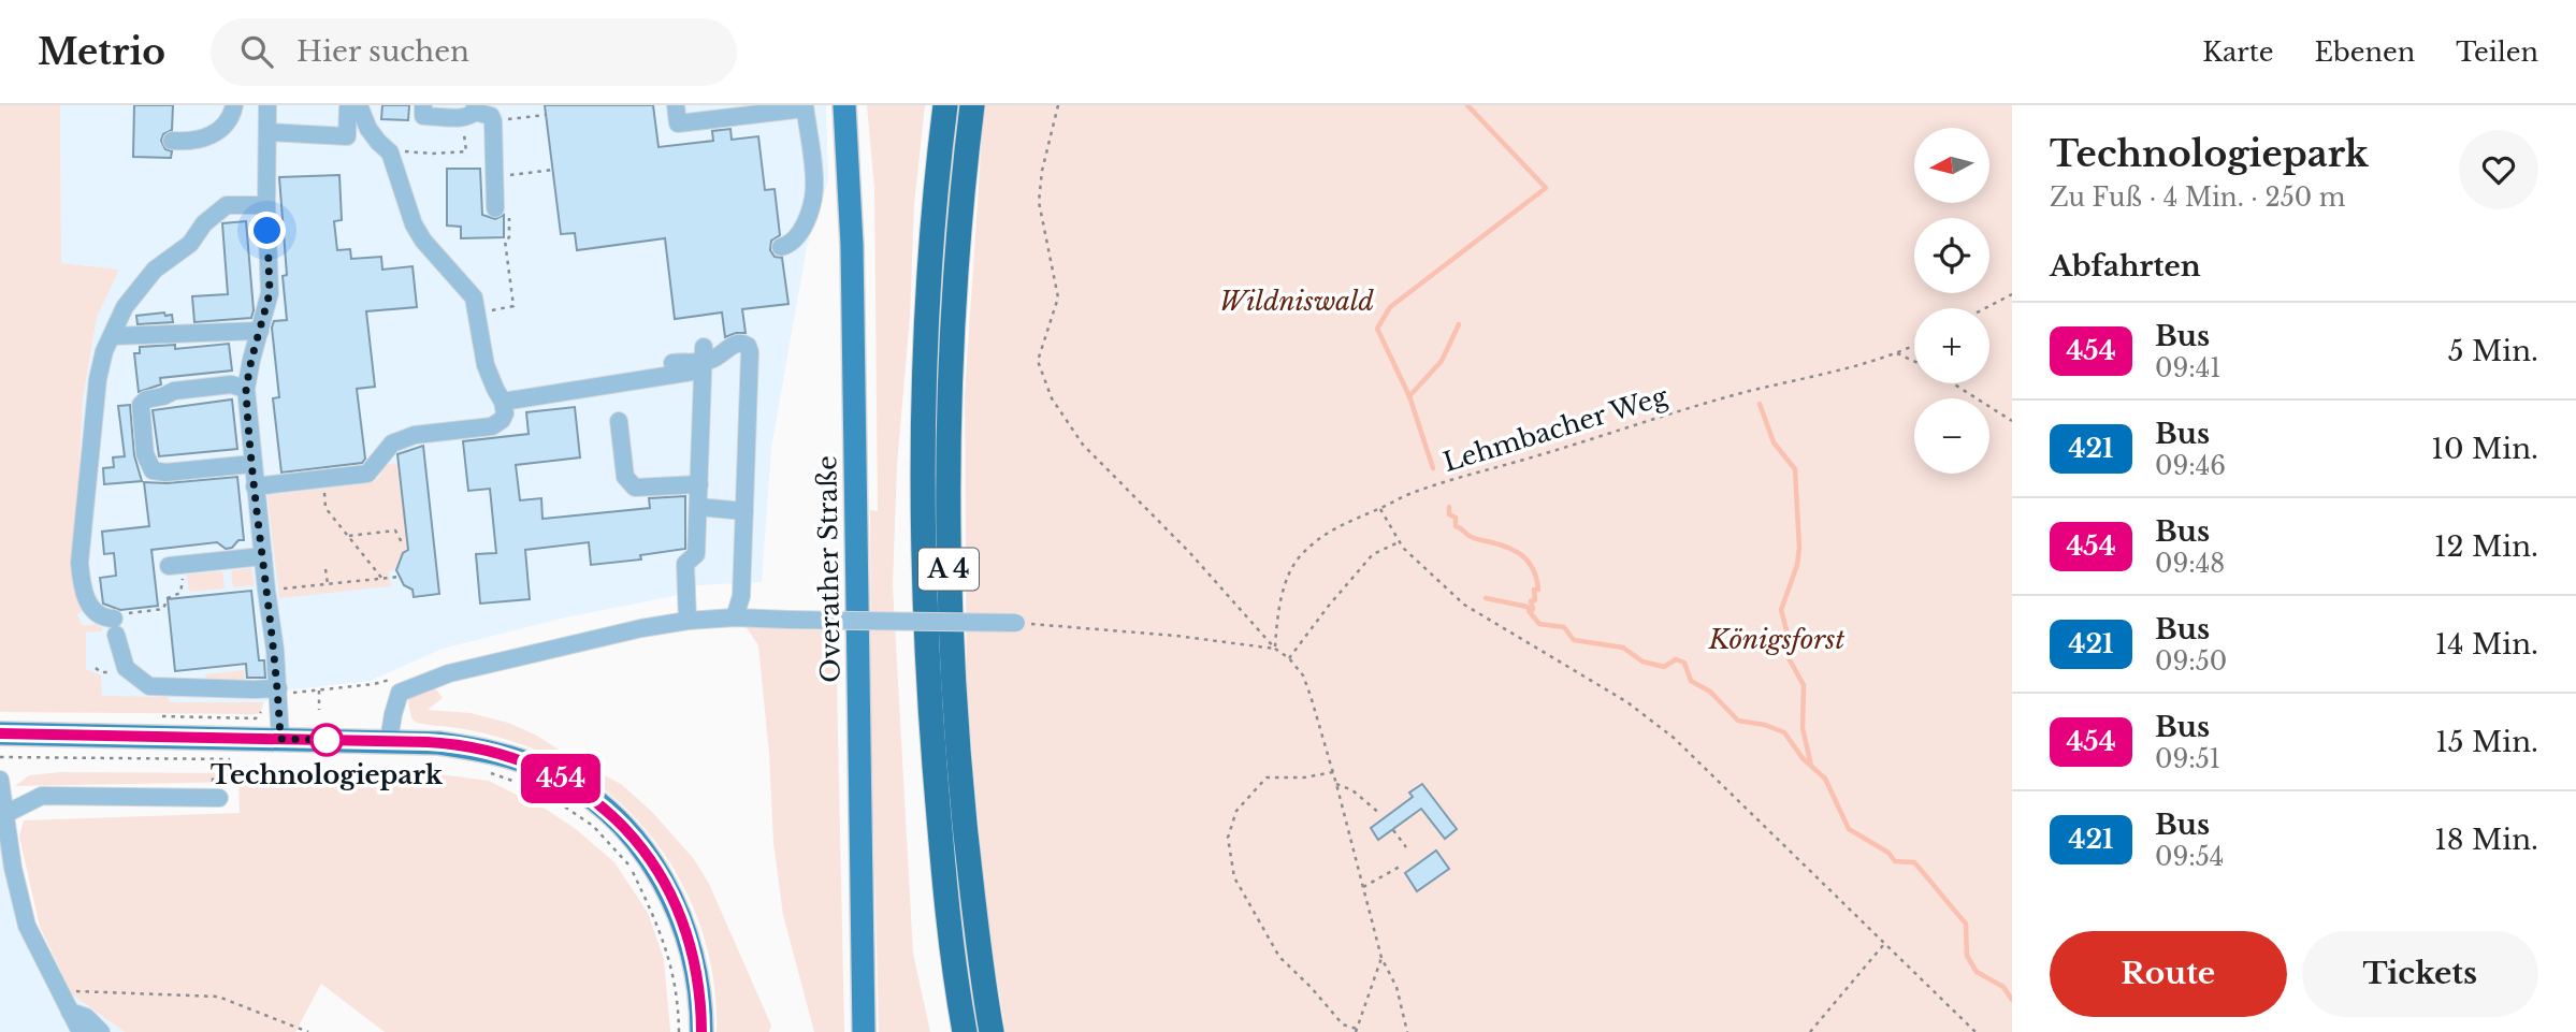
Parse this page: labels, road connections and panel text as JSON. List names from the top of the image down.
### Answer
{
  "streets": {
    "highway": ["A 4"],
    "main road": ["Overather Straße"],
    "path": ["Lehmbacher Weg"]
  },
  "parks": ["Wildniswald", "Königsforst"],
  "places": ["Technologiepark"],
  "lines": ["bus line 454"],
  "north": "left",
  "page": {
    "header": "Metrio",
    "search": "Hier suchen",
    "nav": ["Karte", "Ebenen", "Teilen"],
    "on_map": "454",
    "heading": [
      ["Technologiepark", "Zu Fuß · 4 Min. · 250 m"],
      "Abfahrten"
    ],
    "map_buttons": ["+", "−"],
    "list": [
      {
        "mark": "454",
        "name": "Bus",
        "note": "09:41",
        "value": "5 Min."
      },
      {
        "mark": "421",
        "name": "Bus",
        "note": "09:46",
        "value": "10 Min."
      },
      {
        "mark": "454",
        "name": "Bus",
        "note": "09:48",
        "value": "12 Min."
      },
      {
        "mark": "421",
        "name": "Bus",
        "note": "09:50",
        "value": "14 Min."
      },
      {
        "mark": "454",
        "name": "Bus",
        "note": "09:51",
        "value": "15 Min."
      },
      {
        "mark": "421",
        "name": "Bus",
        "note": "09:54",
        "value": "18 Min."
      }
    ],
    "buttons": ["Route", "Tickets"]
  }
}
